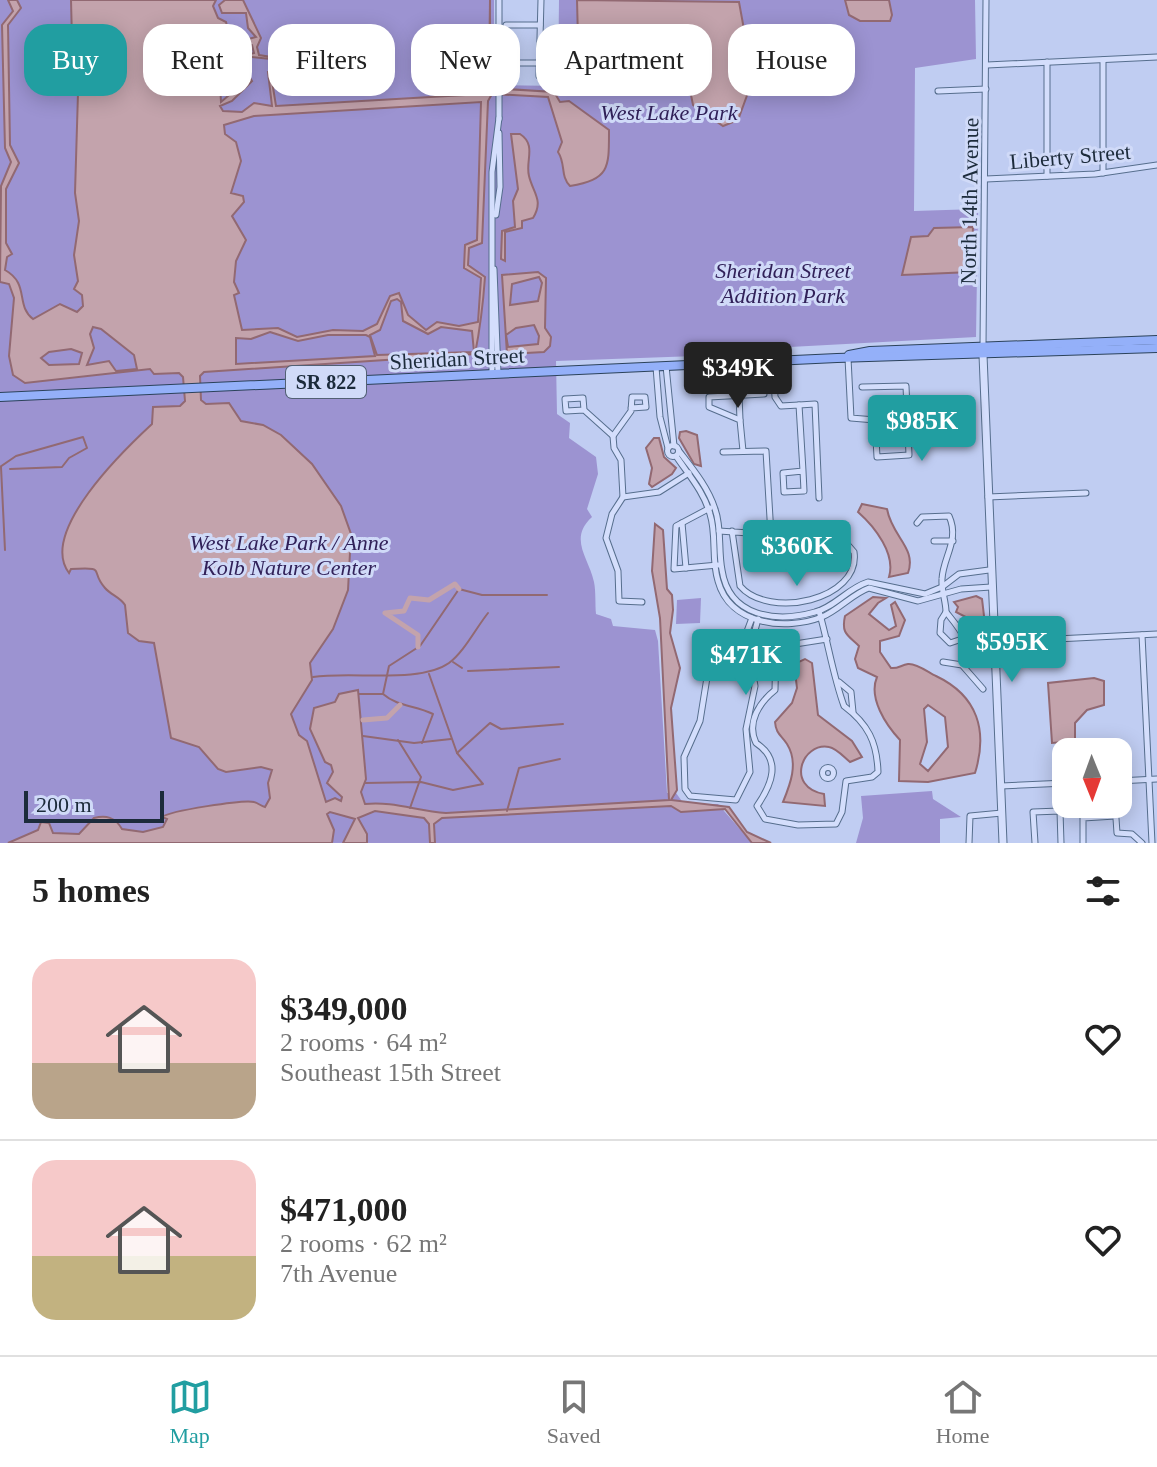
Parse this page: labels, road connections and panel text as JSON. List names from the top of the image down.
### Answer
{
  "streets": {
    "main road": ["Sheridan Street", "SR 822"],
    "street": ["Liberty Street", "North 14th Avenue"]
  },
  "crossings": [
    ["Liberty Street", "North 14th Avenue"],
    ["North 14th Avenue", "Sheridan Street"]
  ],
  "parks": ["West Lake Park", "Sheridan Street Addition Park", "West Lake Park / Anne Kolb Nature Center"],
  "scale_bar": "200 m",
  "north": "bottom",
  "page": {
    "chip": [
      "Buy",
      "Rent",
      "Filters",
      "New",
      "Apartment",
      "House"
    ],
    "price": [
      "$349K",
      "$985K",
      "$360K",
      "$595K",
      "$471K"
    ],
    "scale": "200 m",
    "heading": "5 homes",
    "list": [
      {
        "name": "$349,000",
        "note": "2 rooms · 64 m² · Southeast 15th Street"
      },
      {
        "name": "$471,000",
        "note": "2 rooms · 62 m² · 7th Avenue"
      }
    ],
    "tabs": ["Map", "Saved", "Home"]
  }
}
